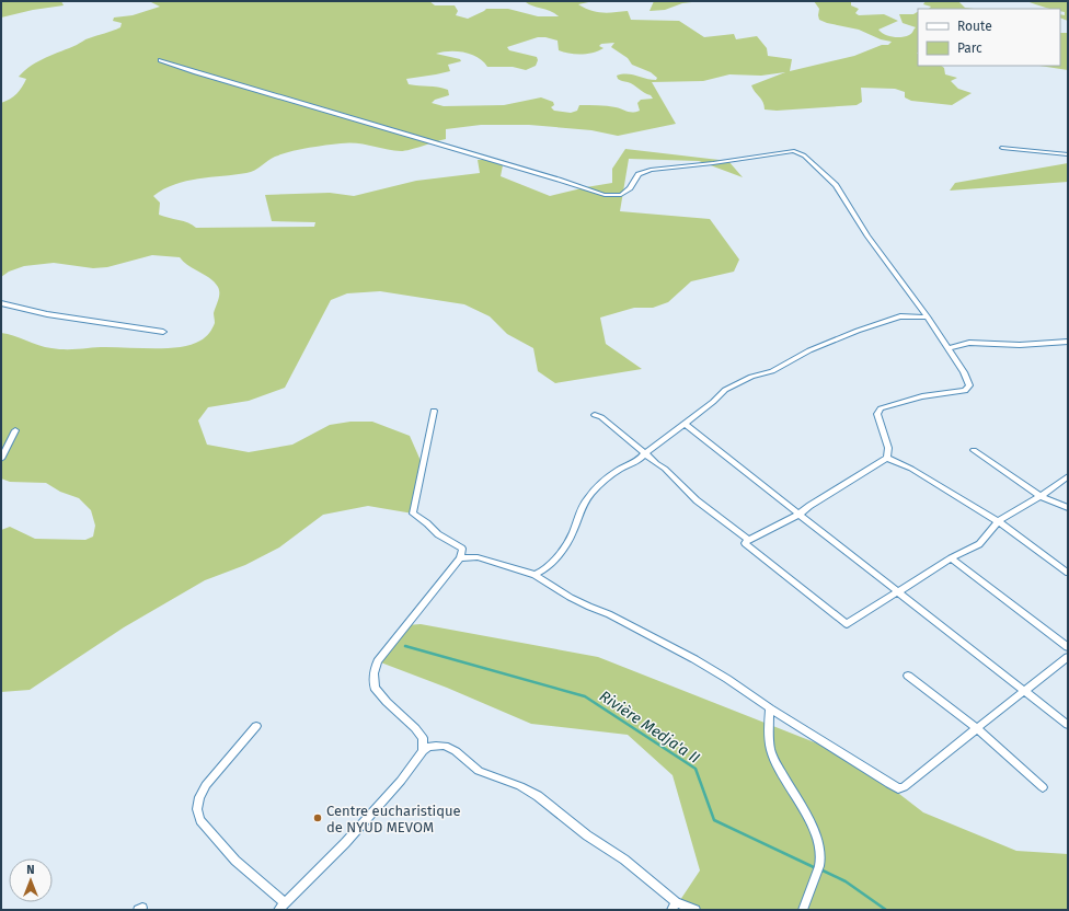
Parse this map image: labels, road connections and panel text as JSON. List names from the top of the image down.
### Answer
{
  "water": ["Rivière Medja'a II"],
  "places": ["Centre eucharistique de NYUD MEVOM"],
  "legend": ["Route", "Parc"],
  "north": "top"
}
